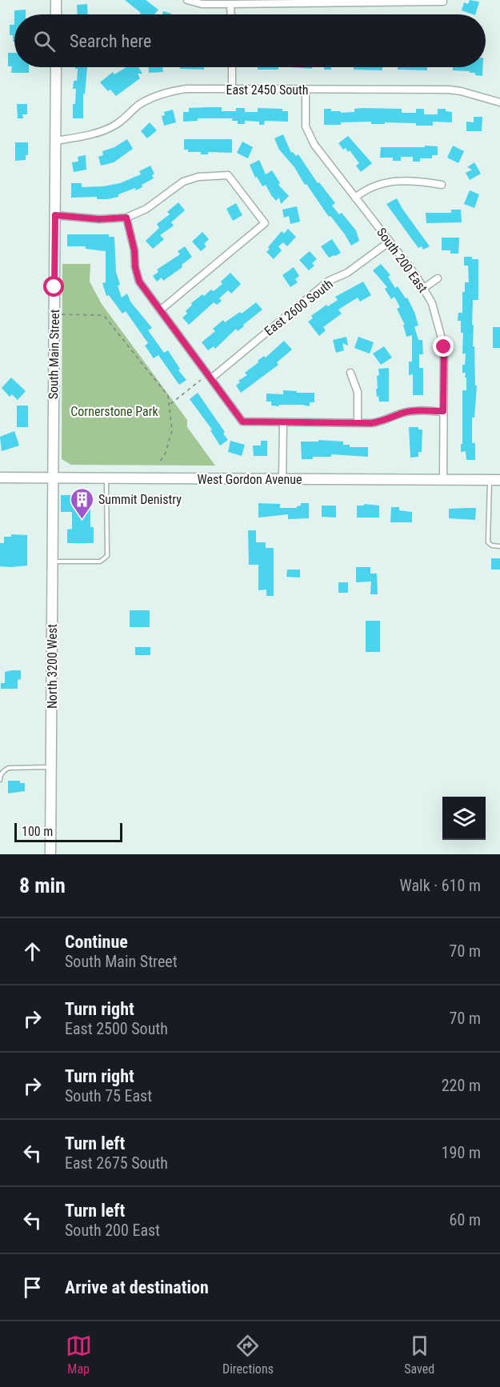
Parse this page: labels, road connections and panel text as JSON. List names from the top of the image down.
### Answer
{
  "streets": {
    "street": [
      "East 2450 South",
      "South 200 East",
      "East 2600 South",
      "South Main Street",
      "West Gordon Avenue",
      "North 3200 West"
    ]
  },
  "crossings": [
    ["East 2450 South", "South 200 East"],
    ["East 2450 South", "South Main Street"],
    ["South 200 East", "East 2600 South"],
    ["South 200 East", "West Gordon Avenue"],
    ["South Main Street", "West Gordon Avenue"],
    ["South Main Street", "North 3200 West"],
    ["West Gordon Avenue", "North 3200 West"]
  ],
  "parks": ["Cornerstone Park"],
  "places": {
    "building": ["Summit Denistry"]
  },
  "scale_bar": "100 m",
  "page": {
    "search": "Search here",
    "scale": "100 m",
    "heading": ["8 min", "Walk · 610 m"],
    "list": [
      ["Continue", "South Main Street", "70 m"],
      ["Turn right", "East 2500 South", "70 m"],
      ["Turn right", "South 75 East", "220 m"],
      ["Turn left", "East 2675 South", "190 m"],
      ["Turn left", "South 200 East", "60 m"],
      "Arrive at destination"
    ],
    "nav": ["Map", "Directions", "Saved"]
  }
}
